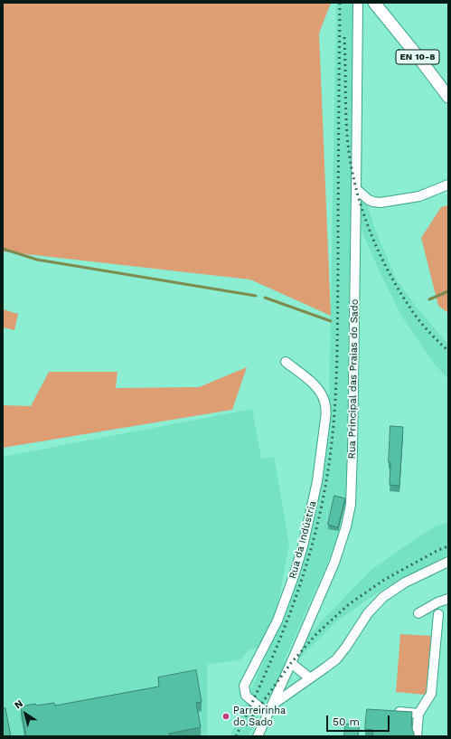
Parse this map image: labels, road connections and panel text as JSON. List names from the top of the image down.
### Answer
{
  "streets": {
    "main road": ["EN 10-8"],
    "street": ["Rua Principal das Praias do Sado", "Rua da Indústria"]
  },
  "crossings": [
    ["Rua Principal das Praias do Sado", "Rua da Indústria"]
  ],
  "places": ["Parreirinha do Sado"],
  "scale_bar": "50 m",
  "north": "top left"
}
